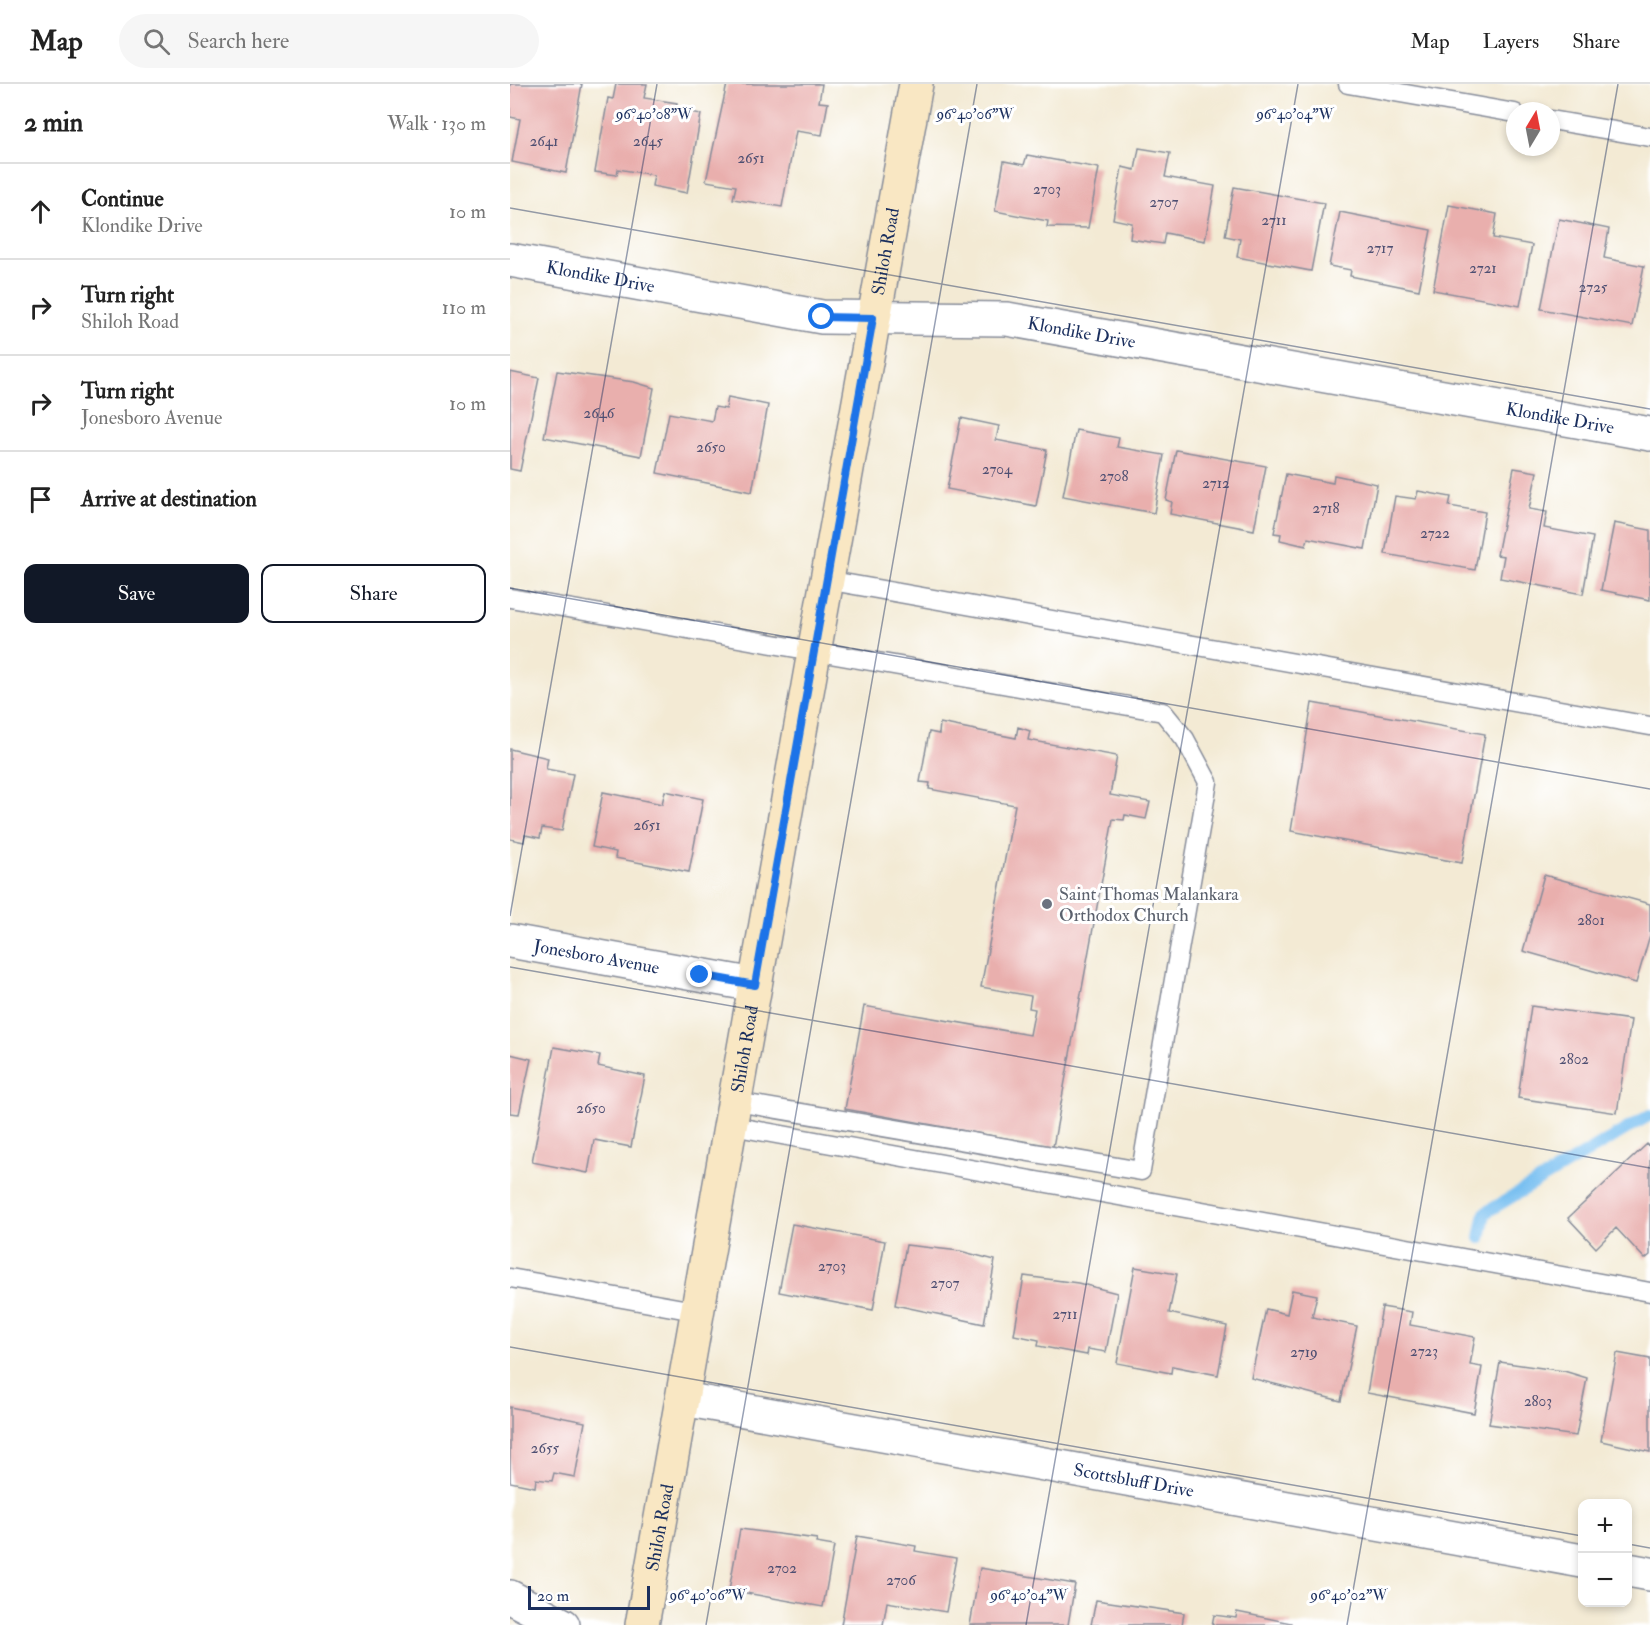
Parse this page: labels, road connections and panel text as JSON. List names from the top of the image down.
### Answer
{
  "streets": {
    "street": [
      "Shiloh Road",
      "Klondike Drive",
      "Jonesboro Avenue",
      "Scottsbluff Drive"
    ]
  },
  "crossings": [
    ["Shiloh Road", "Klondike Drive"],
    ["Shiloh Road", "Jonesboro Avenue"],
    ["Shiloh Road", "Scottsbluff Drive"]
  ],
  "places": ["Saint Thomas Malankara Orthodox Church"],
  "house_numbers": [
    "2641",
    "2645",
    "2651",
    "2703",
    "2707",
    "2711",
    "2717",
    "2721",
    "2725",
    "2646",
    "2650",
    "2704",
    "2708",
    "2712",
    "2718",
    "2722",
    "2651",
    "2801",
    "2802",
    "2650",
    "2703",
    "2707",
    "2711",
    "2723",
    "2719",
    "2803",
    "2655",
    "2702",
    "2706"
  ],
  "scale_bar": "20 m",
  "north": "top",
  "page": {
    "header": "Map",
    "search": "Search here",
    "nav": ["Map", "Layers", "Share"],
    "heading": ["2 min", "Walk · 130 m"],
    "list": [
      ["Continue", "Klondike Drive", "10 m"],
      ["Turn right", "Shiloh Road", "110 m"],
      ["Turn right", "Jonesboro Avenue", "10 m"],
      "Arrive at destination"
    ],
    "buttons": ["Save", "Share"],
    "map_buttons": ["+", "−"],
    "scale": "20 m"
  },
  "coordinates": [
    "96°40'08\"W",
    "96°40'06\"W",
    "96°40'04\"W",
    "96°40'02\"W"
  ]
}
